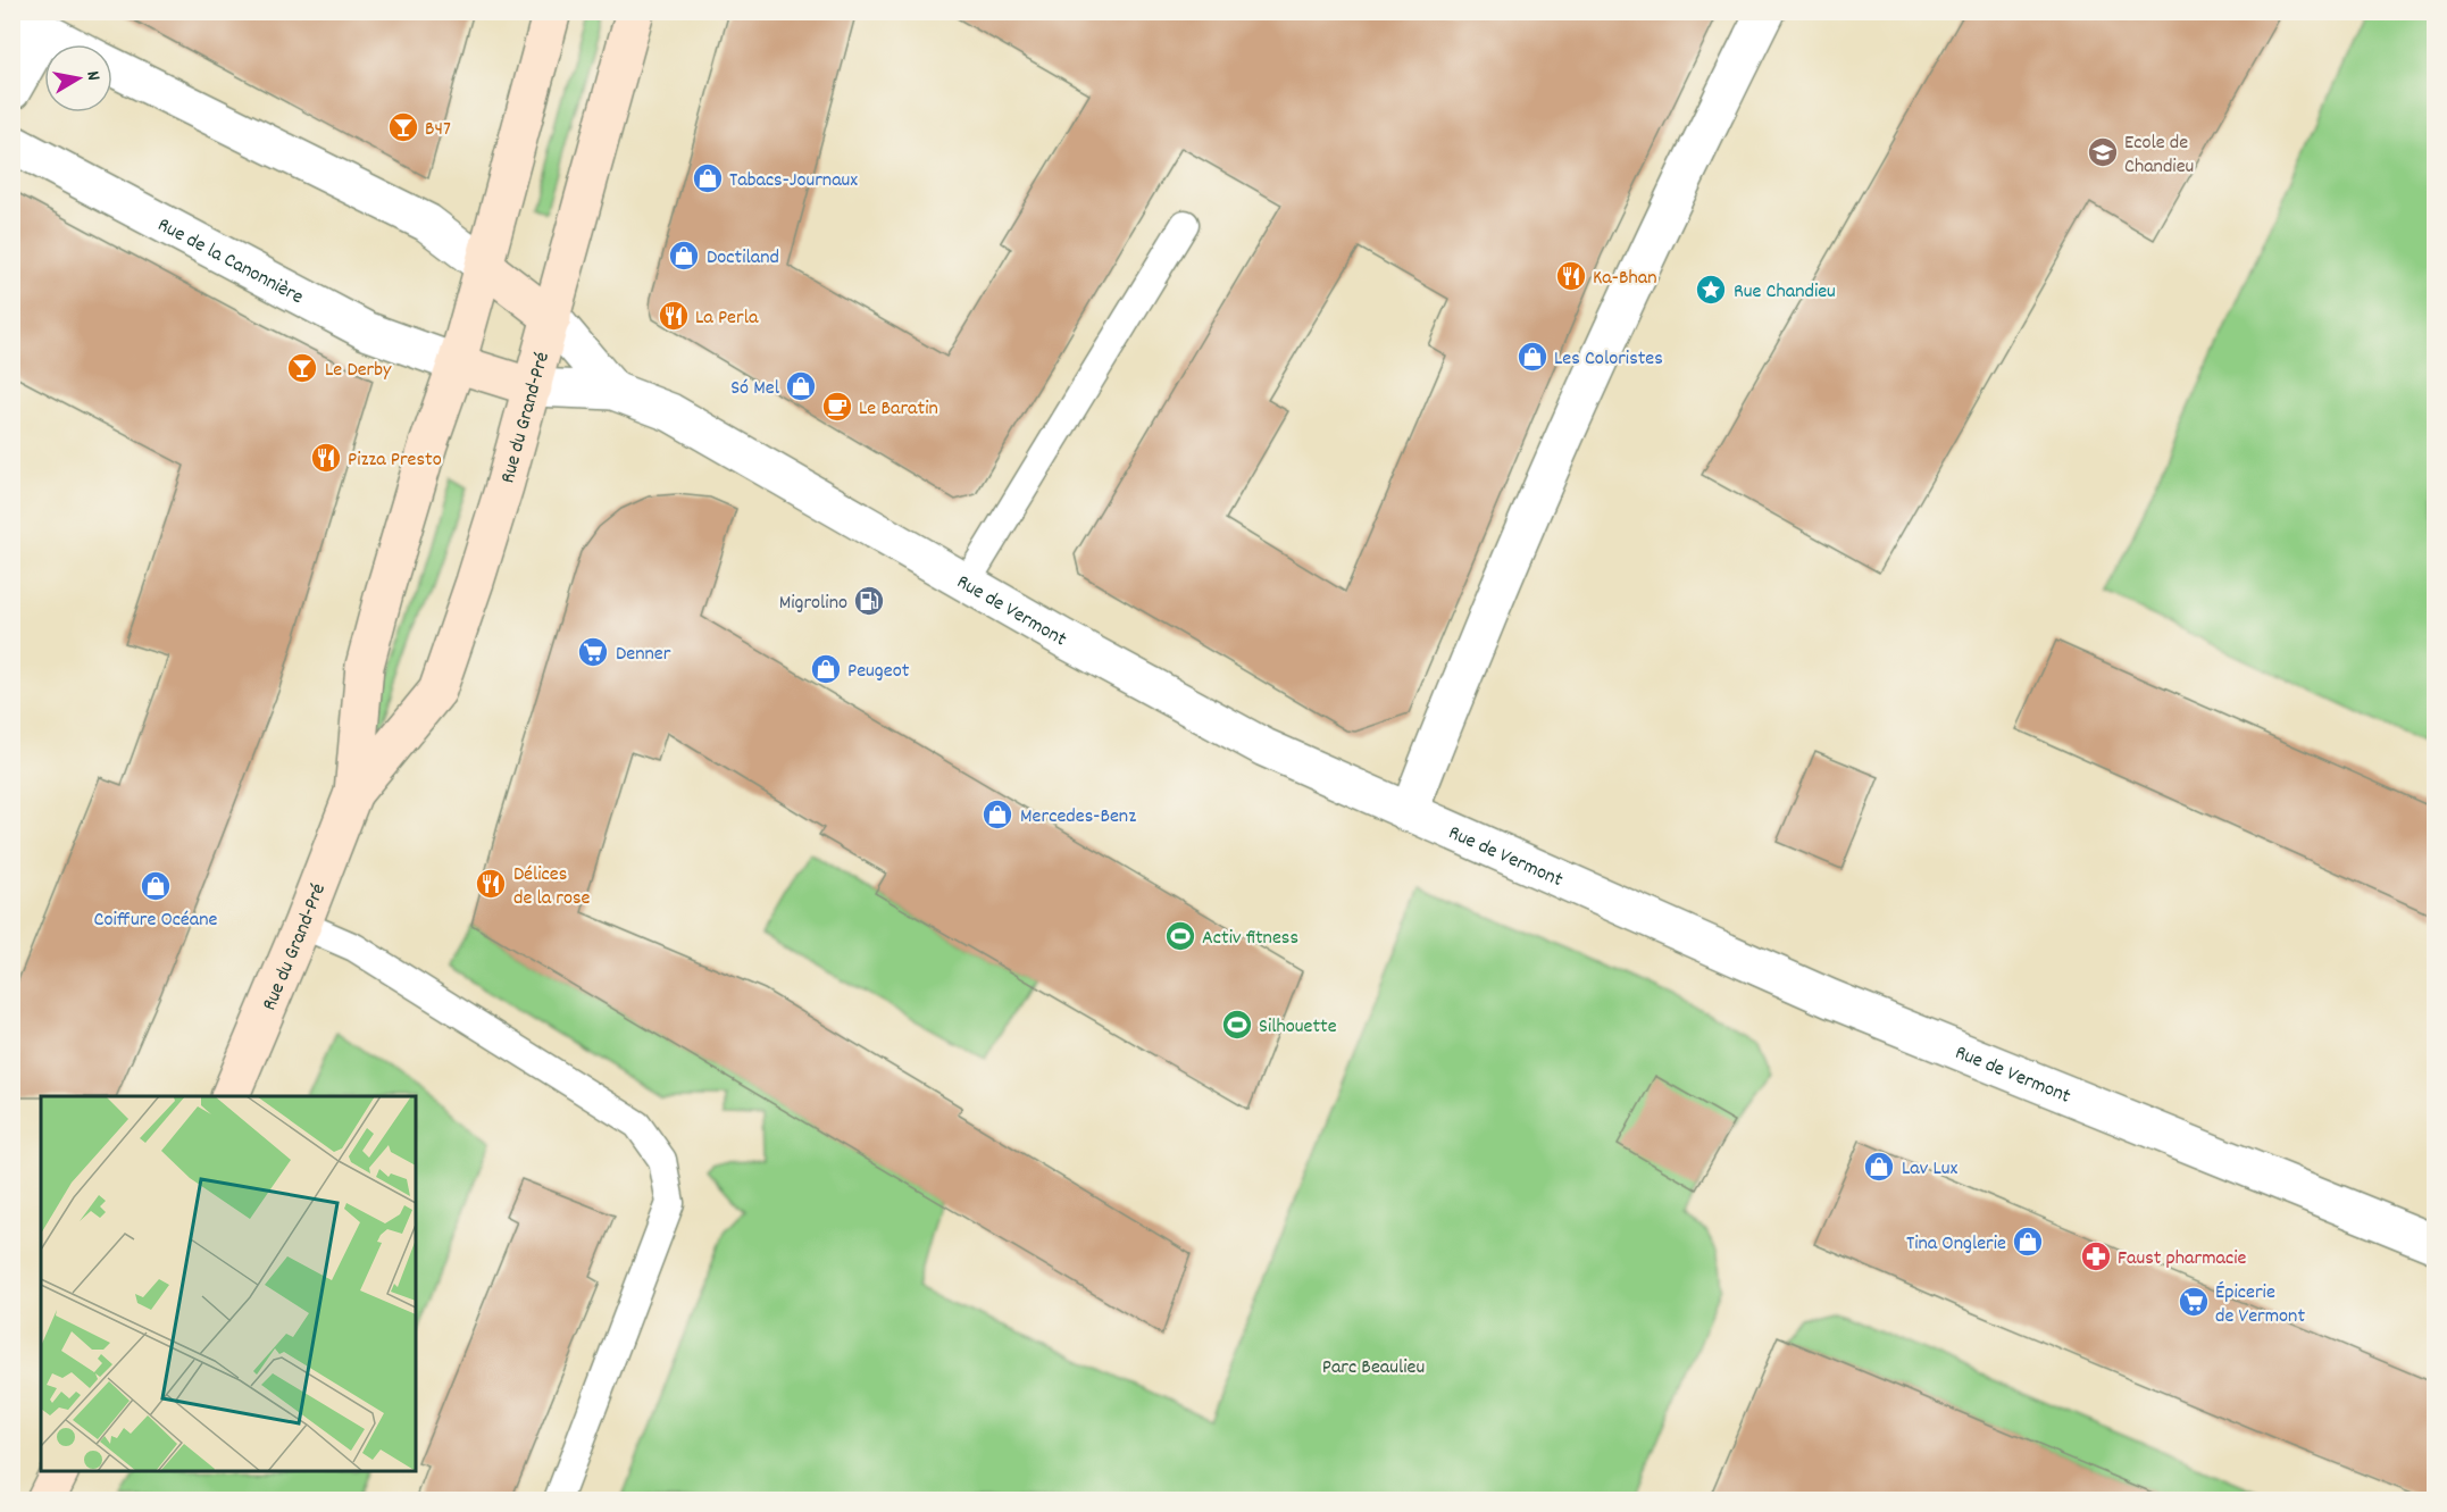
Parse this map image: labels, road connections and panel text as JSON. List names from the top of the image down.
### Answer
{
  "streets": {
    "main road": ["Rue du Grand-Pré"],
    "street": ["Rue de la Canonnière", "Rue de Vermont"]
  },
  "crossings": [
    ["Rue de la Canonnière", "Rue du Grand-Pré"],
    ["Rue du Grand-Pré", "Rue de Vermont"]
  ],
  "parks": ["Parc Beaulieu"],
  "places": {
    "bar": ["B47", "Le Derby"],
    "school or university": ["Ecole de Chandieu"],
    "shop": [
      "Tabacs-Journaux",
      "Doctiland",
      "Les Coloristes",
      "Só Mel",
      "Peugeot",
      "Mercedes-Benz",
      "Coiffure Océane",
      "Lav Lux",
      "Tina Onglerie"
    ],
    "restaurant": [
      "Ka-Bhan",
      "La Perla",
      "Pizza Presto",
      "Délices de la rose"
    ],
    "place": ["Rue Chandieu"],
    "cafe": ["Le Baratin"],
    "fuel station": ["Migrolino"],
    "supermarket": ["Denner", "Épicerie de Vermont"],
    "sports": ["Activ fitness", "Silhouette"],
    "pharmacy": ["Faust pharmacie"]
  },
  "north": "right"
}
